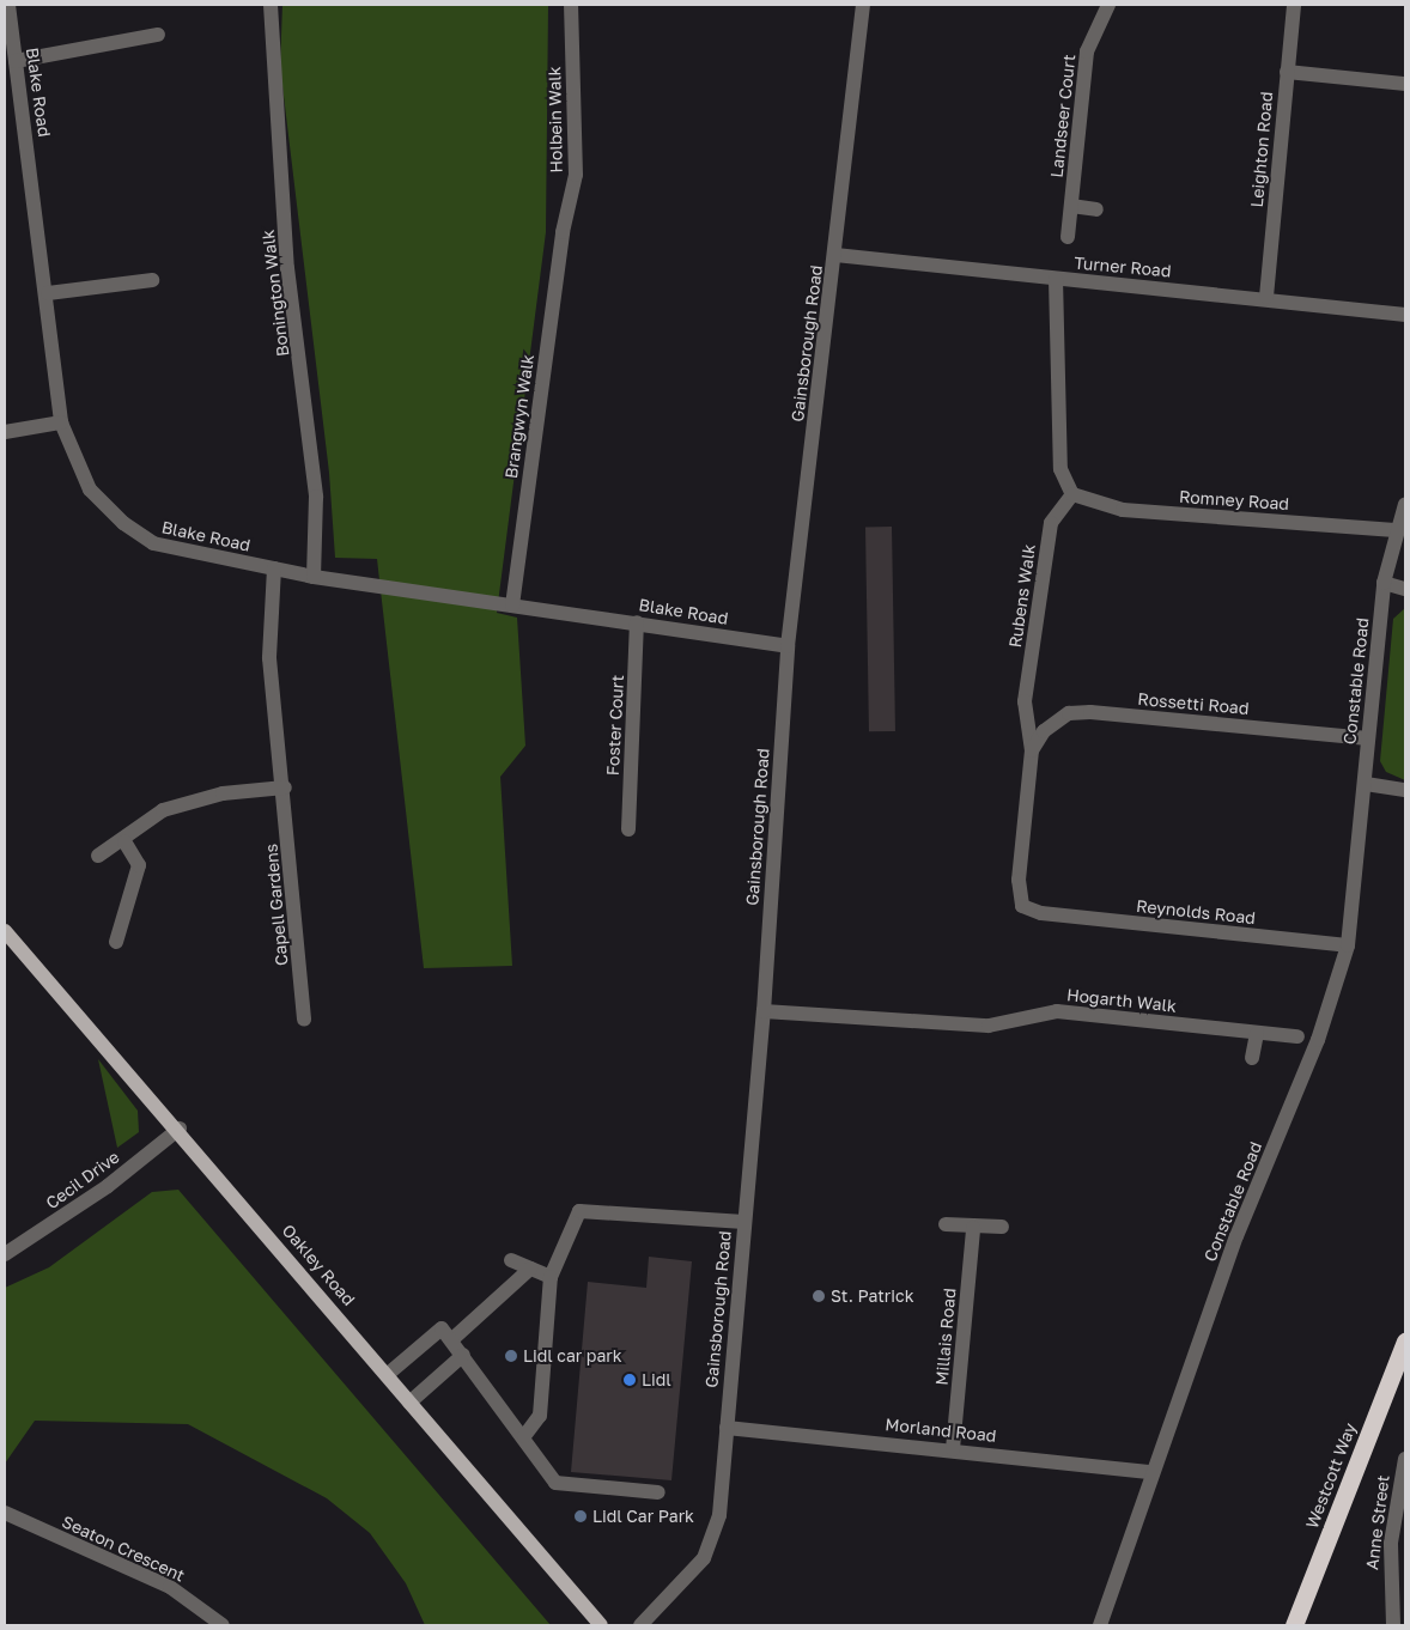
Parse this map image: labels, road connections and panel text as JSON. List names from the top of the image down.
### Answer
{
  "streets": {
    "highway": ["Westcott Way"],
    "main road": ["Oakley Road"],
    "street": [
      "Blake Road",
      "Landseer Court",
      "Holbein Walk",
      "Leighton Road",
      "Turner Road",
      "Bonington Walk",
      "Gainsborough Road",
      "Brangwyn Walk",
      "Romney Road",
      "Rubens Walk",
      "Constable Road",
      "Rossetti Road",
      "Foster Court",
      "Capell Gardens",
      "Reynolds Road",
      "Hogarth Walk",
      "Cecil Drive",
      "Millais Road",
      "Morland Road",
      "Anne Street",
      "Seaton Crescent"
    ]
  },
  "crossings": [
    ["Blake Road", "Bonington Walk"],
    ["Blake Road", "Gainsborough Road"],
    ["Blake Road", "Brangwyn Walk"],
    ["Blake Road", "Foster Court"],
    ["Blake Road", "Capell Gardens"],
    ["Holbein Walk", "Brangwyn Walk"],
    ["Leighton Road", "Turner Road"],
    ["Turner Road", "Gainsborough Road"],
    ["Gainsborough Road", "Hogarth Walk"],
    ["Gainsborough Road", "Morland Road"],
    ["Romney Road", "Rubens Walk"],
    ["Romney Road", "Constable Road"],
    ["Rubens Walk", "Rossetti Road"],
    ["Rubens Walk", "Reynolds Road"],
    ["Constable Road", "Rossetti Road"],
    ["Constable Road", "Reynolds Road"],
    ["Constable Road", "Morland Road"],
    ["Cecil Drive", "Oakley Road"],
    ["Millais Road", "Morland Road"]
  ],
  "places": [
    "St. Patrick",
    "Lidl car park",
    "Lidl",
    "Lidl Car Park"
  ]
}
